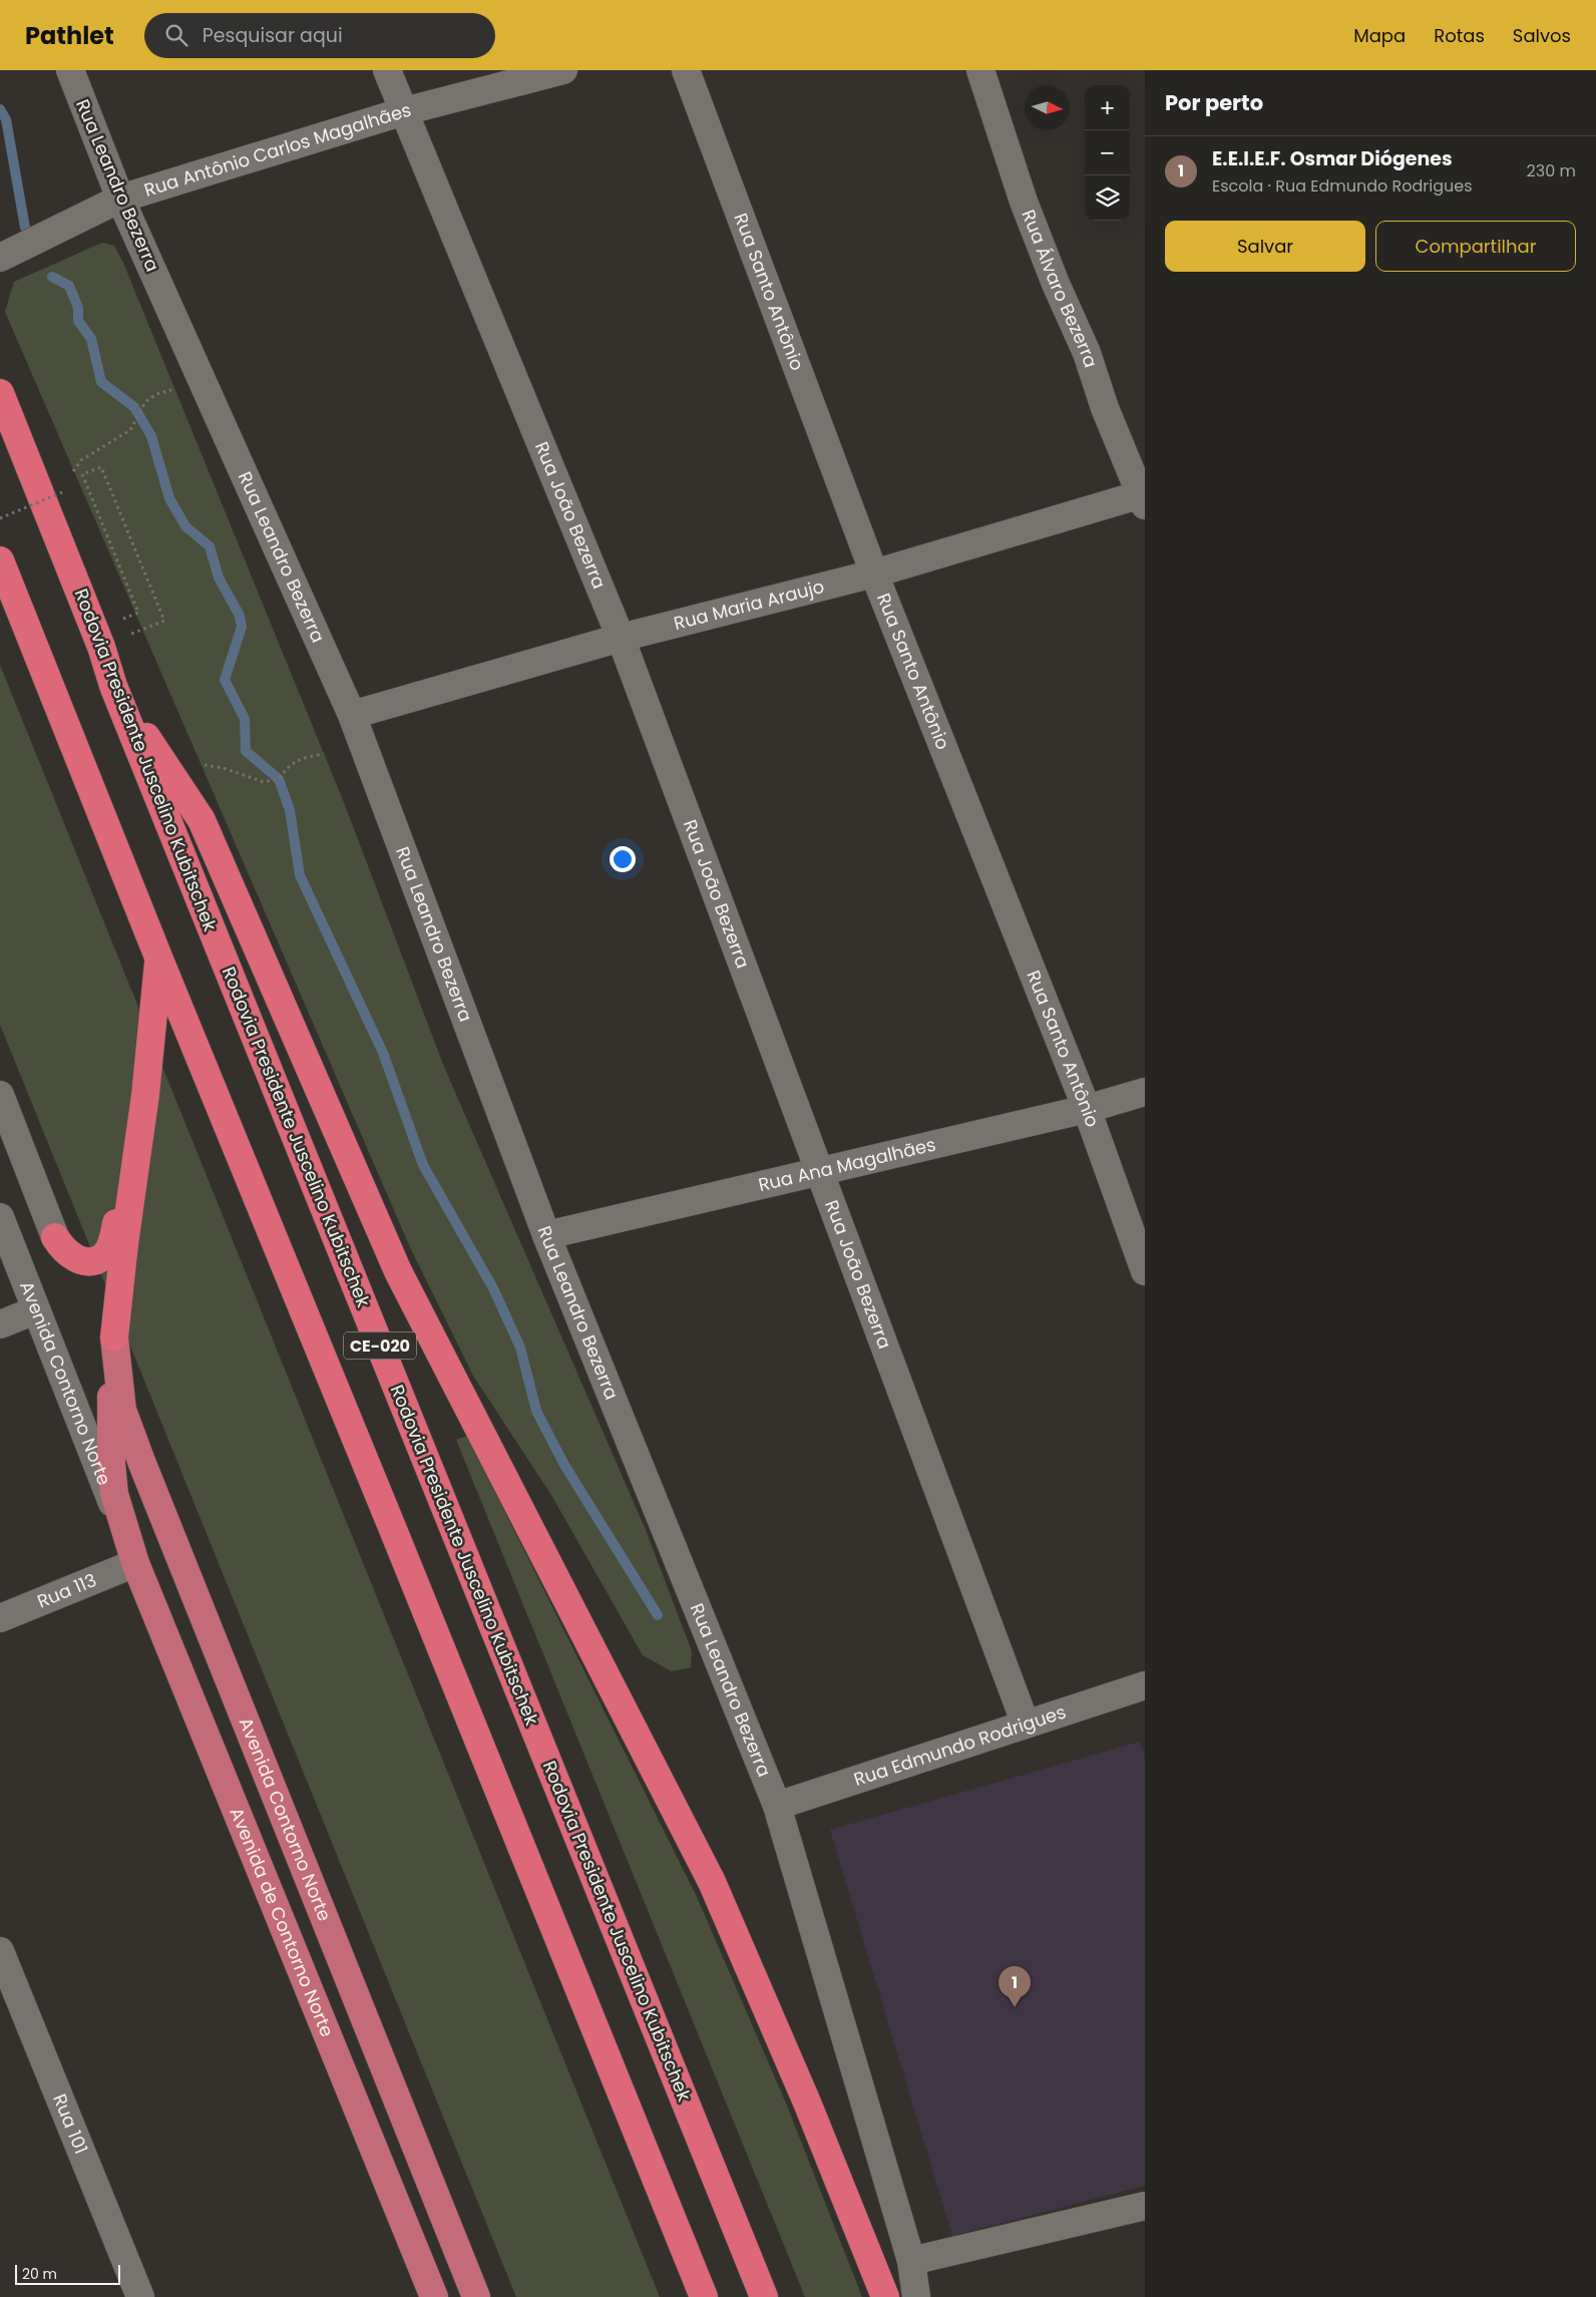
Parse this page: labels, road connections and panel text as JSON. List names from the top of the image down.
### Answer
{
  "streets": {
    "highway": ["Rodovia Presidente Juscelino Kubitschek", "CE-020"],
    "main road": ["Avenida Contorno Norte", "Avenida de Contorno Norte"],
    "street": [
      "Rua Antônio Carlos Magalhães",
      "Rua Leandro Bezerra",
      "Rua Álvaro Bezerra",
      "Rua Santo Antônio",
      "Rua João Bezerra",
      "Rua Maria Araujo",
      "Rua Ana Magalhães",
      "Rua 113",
      "Rua Edmundo Rodrigues",
      "Rua 101"
    ]
  },
  "crossings": [
    ["Rua Antônio Carlos Magalhães", "Rua Leandro Bezerra"],
    ["Rua Antônio Carlos Magalhães", "Rua João Bezerra"],
    ["Rua Leandro Bezerra", "Rua Maria Araujo"],
    ["Rua Leandro Bezerra", "Rua Ana Magalhães"],
    ["Rua Leandro Bezerra", "Rua Edmundo Rodrigues"],
    ["Rua Álvaro Bezerra", "Rua Maria Araujo"],
    ["Rua Santo Antônio", "Rua Maria Araujo"],
    ["Rua Santo Antônio", "Rua Ana Magalhães"],
    ["Rua João Bezerra", "Rua Maria Araujo"],
    ["Rua João Bezerra", "Rua Ana Magalhães"],
    ["Rua João Bezerra", "Rua Edmundo Rodrigues"],
    ["Avenida Contorno Norte", "Rua 113"],
    ["Avenida Contorno Norte", "Avenida de Contorno Norte"],
    ["Rua 113", "Avenida de Contorno Norte"]
  ],
  "scale_bar": "20 m",
  "north": "right",
  "page": {
    "header": "Pathlet",
    "search": "Pesquisar aqui",
    "nav": ["Mapa", "Rotas", "Salvos"],
    "heading": "Por perto",
    "map_buttons": ["+", "−"],
    "list": [
      {
        "mark": "1",
        "name": "E.E.I.E.F. Osmar Diógenes",
        "note": "Escola · Rua Edmundo Rodrigues",
        "value": "230 m"
      }
    ],
    "buttons": ["Salvar", "Compartilhar"],
    "pins": "1",
    "scale": "20 m"
  }
}
